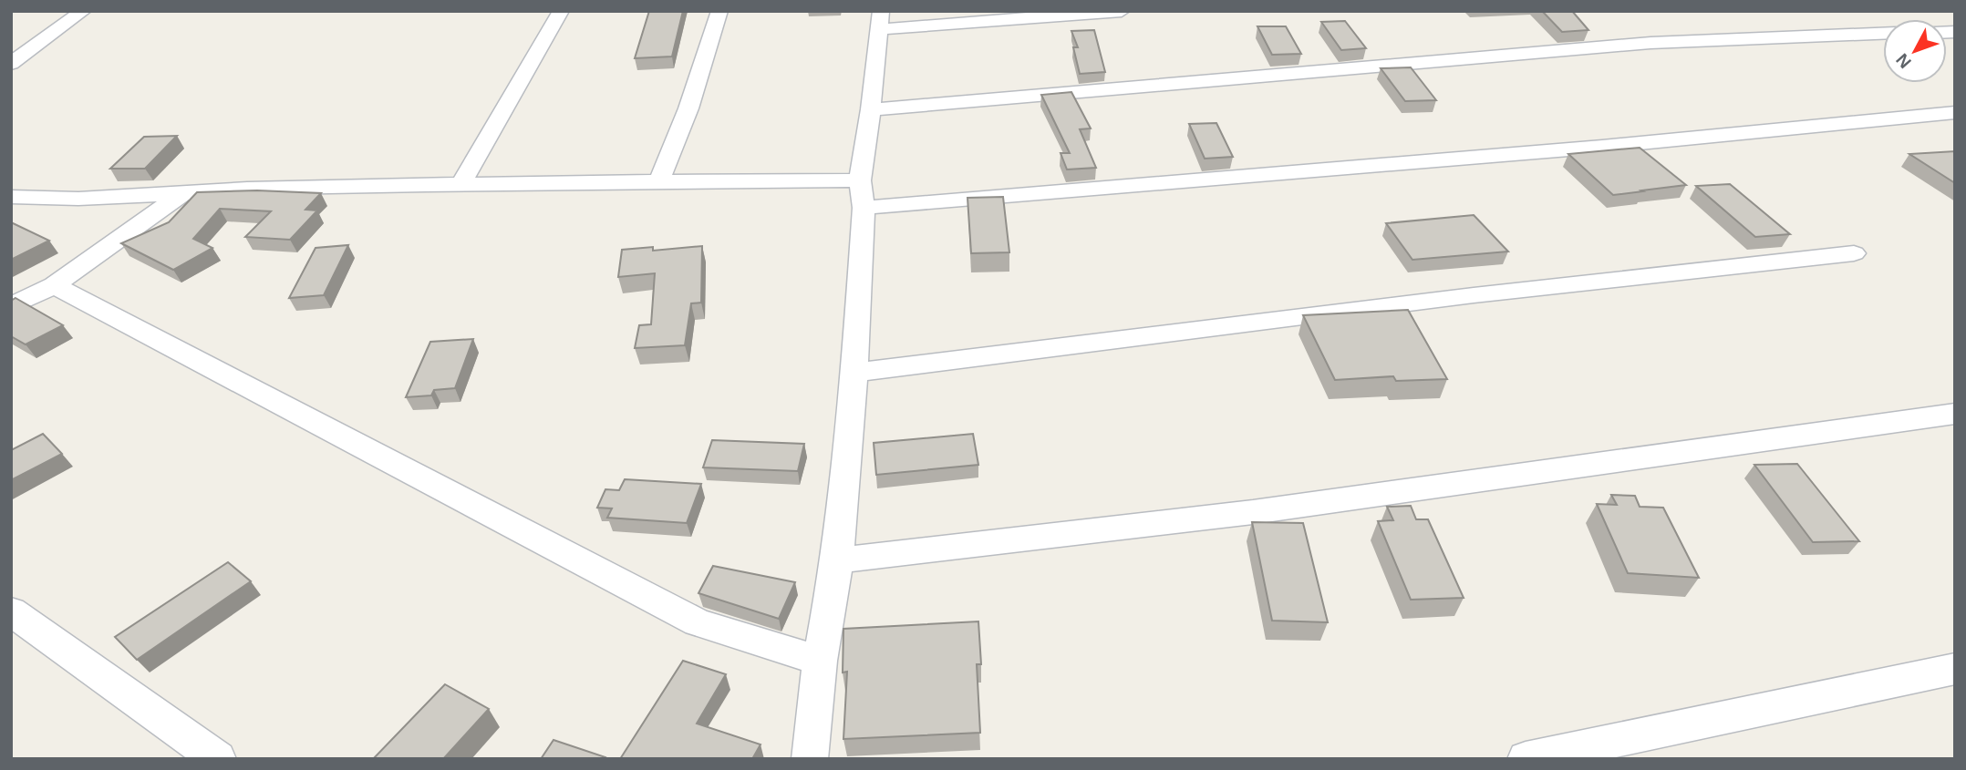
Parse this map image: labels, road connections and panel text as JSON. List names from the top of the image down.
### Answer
{
  "north": "bottom left"
}
